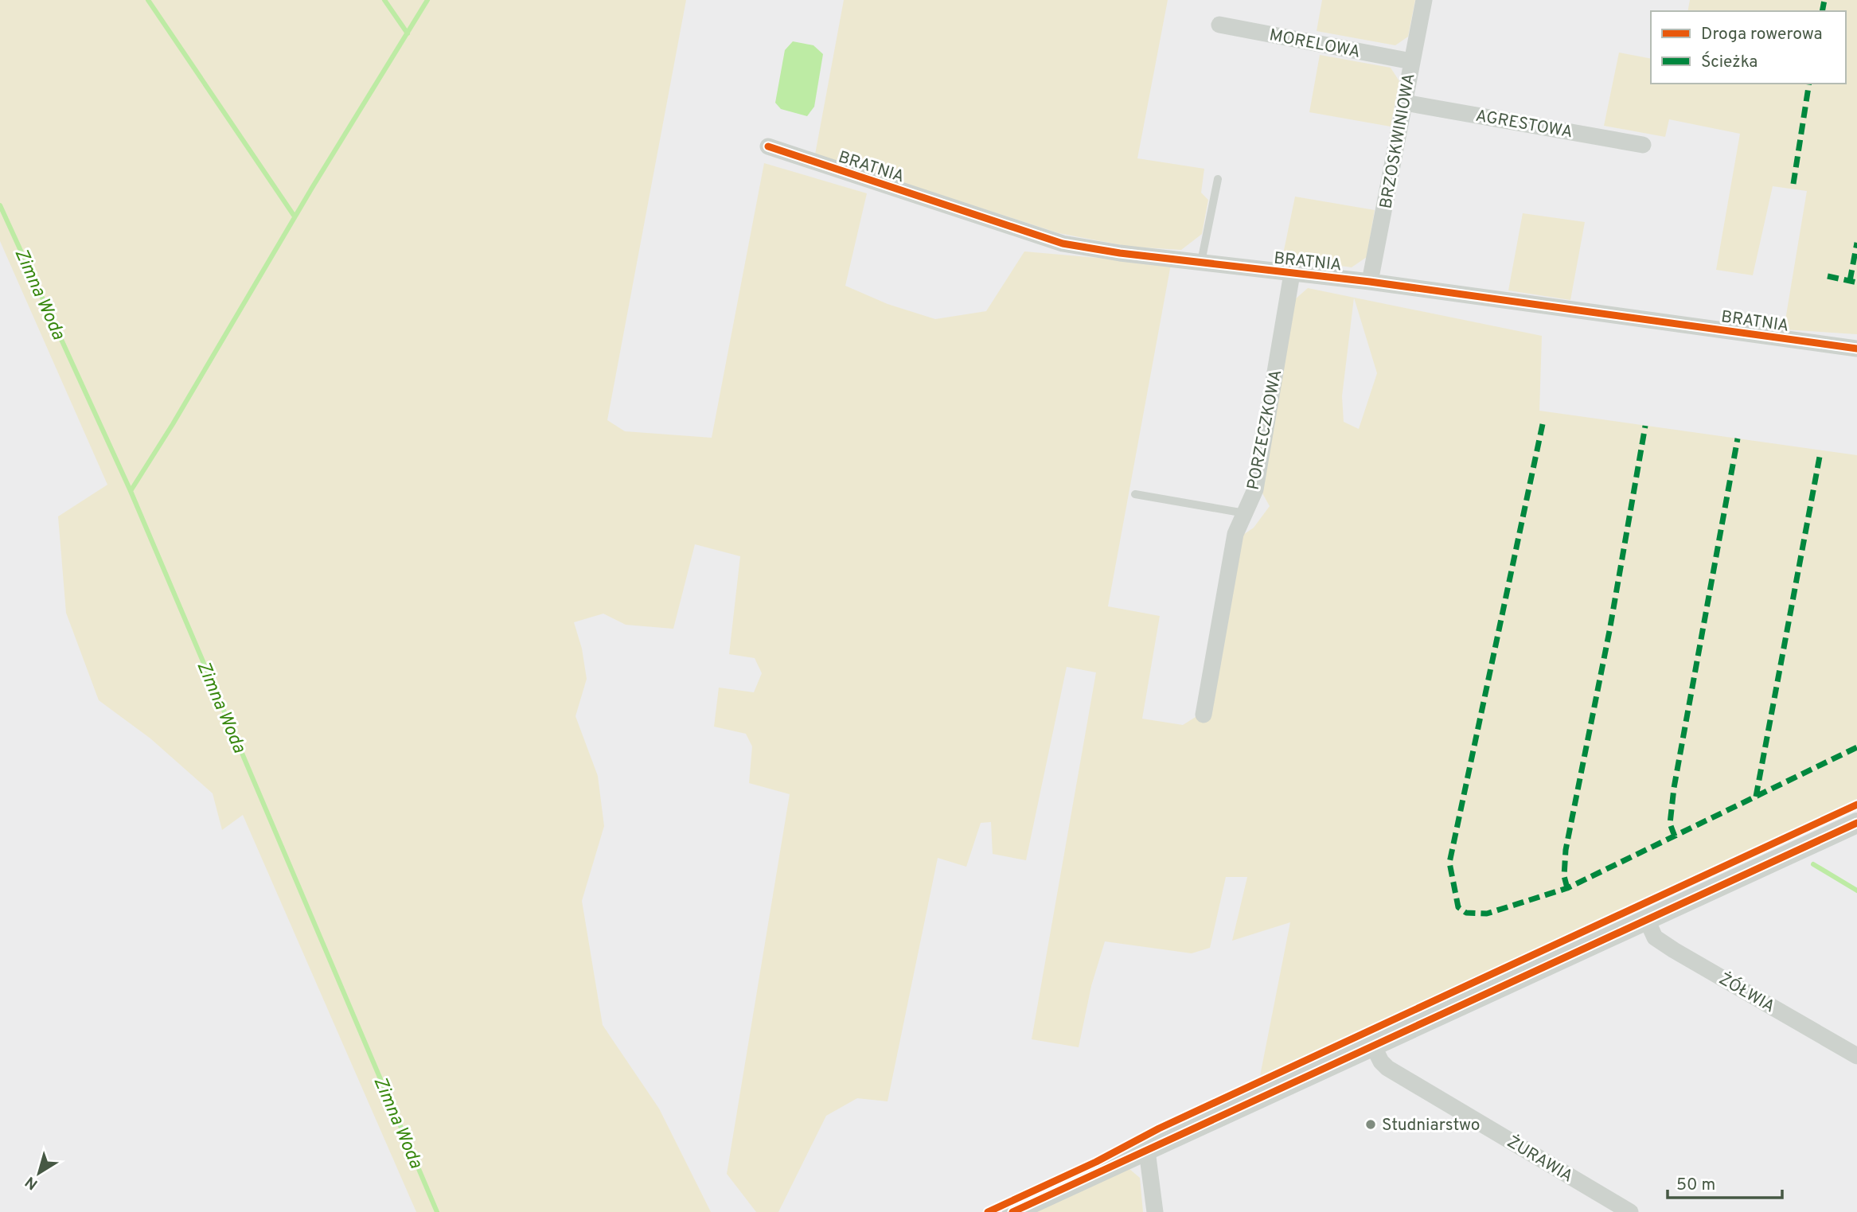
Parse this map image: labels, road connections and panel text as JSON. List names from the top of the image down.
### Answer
{
  "streets": {
    "street": [
      "MORELOWA",
      "AGRESTOWA",
      "BRZOSKWINIOWA",
      "BRATNIA",
      "PORZECZKOWA",
      "ŻÓŁWIA",
      "ŻURAWIA"
    ]
  },
  "crossings": [
    ["MORELOWA", "BRZOSKWINIOWA"],
    ["AGRESTOWA", "BRZOSKWINIOWA"],
    ["BRZOSKWINIOWA", "BRATNIA"],
    ["BRATNIA", "PORZECZKOWA"]
  ],
  "water": ["Zimna Woda"],
  "places": ["Studniarstwo"],
  "legend": ["Droga rowerowa", "Ścieżka"],
  "scale_bar": "50 m",
  "north": "bottom left"
}
